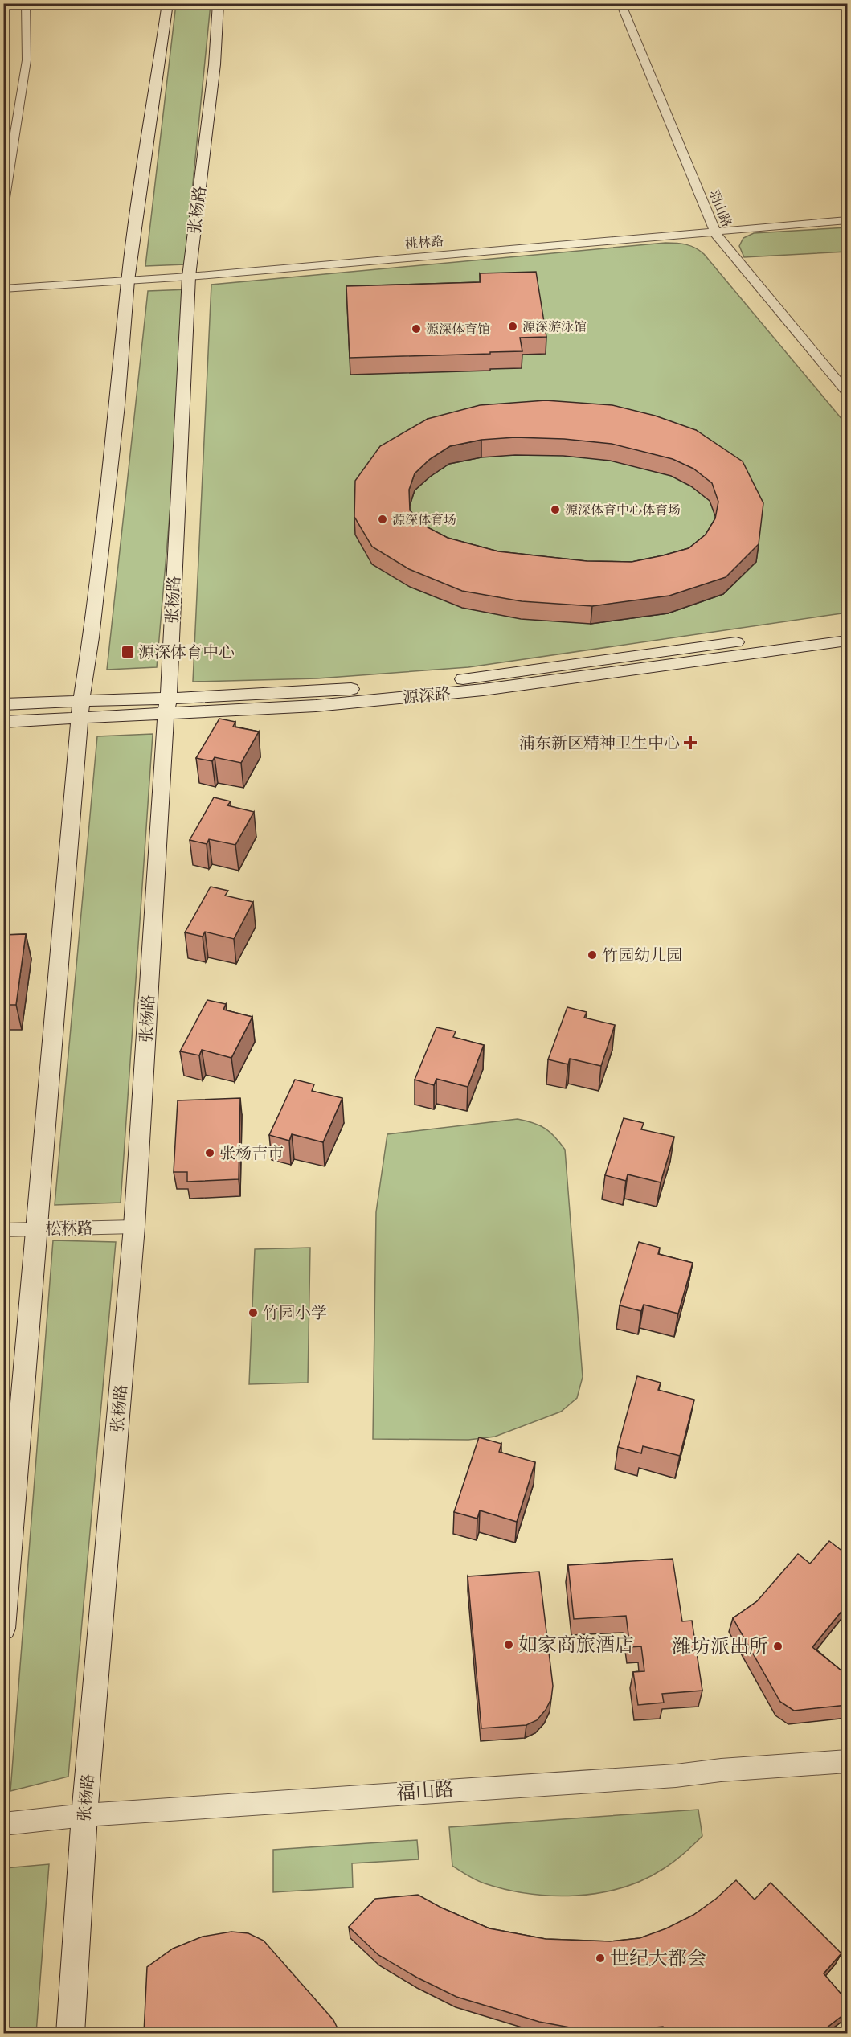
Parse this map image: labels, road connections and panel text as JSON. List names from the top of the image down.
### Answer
{
  "streets": {
    "main road": ["张杨路", "源深路"],
    "street": [
      "羽山路",
      "桃林路",
      "松林路",
      "福山路"
    ]
  },
  "crossings": [
    ["羽山路", "桃林路"],
    ["张杨路", "桃林路"],
    ["张杨路", "源深路"],
    ["张杨路", "松林路"],
    ["张杨路", "福山路"]
  ],
  "places": {
    "other": [
      "源深游泳馆",
      "源深体育馆",
      "源深体育中心体育场",
      "源深体育场",
      "竹园幼儿园",
      "张杨吉市",
      "竹园小学",
      "如家商旅酒店",
      "潍坊派出所",
      "世纪大都会"
    ],
    "transit": ["源深体育中心"],
    "health": ["浦东新区精神卫生中心"]
  }
}
